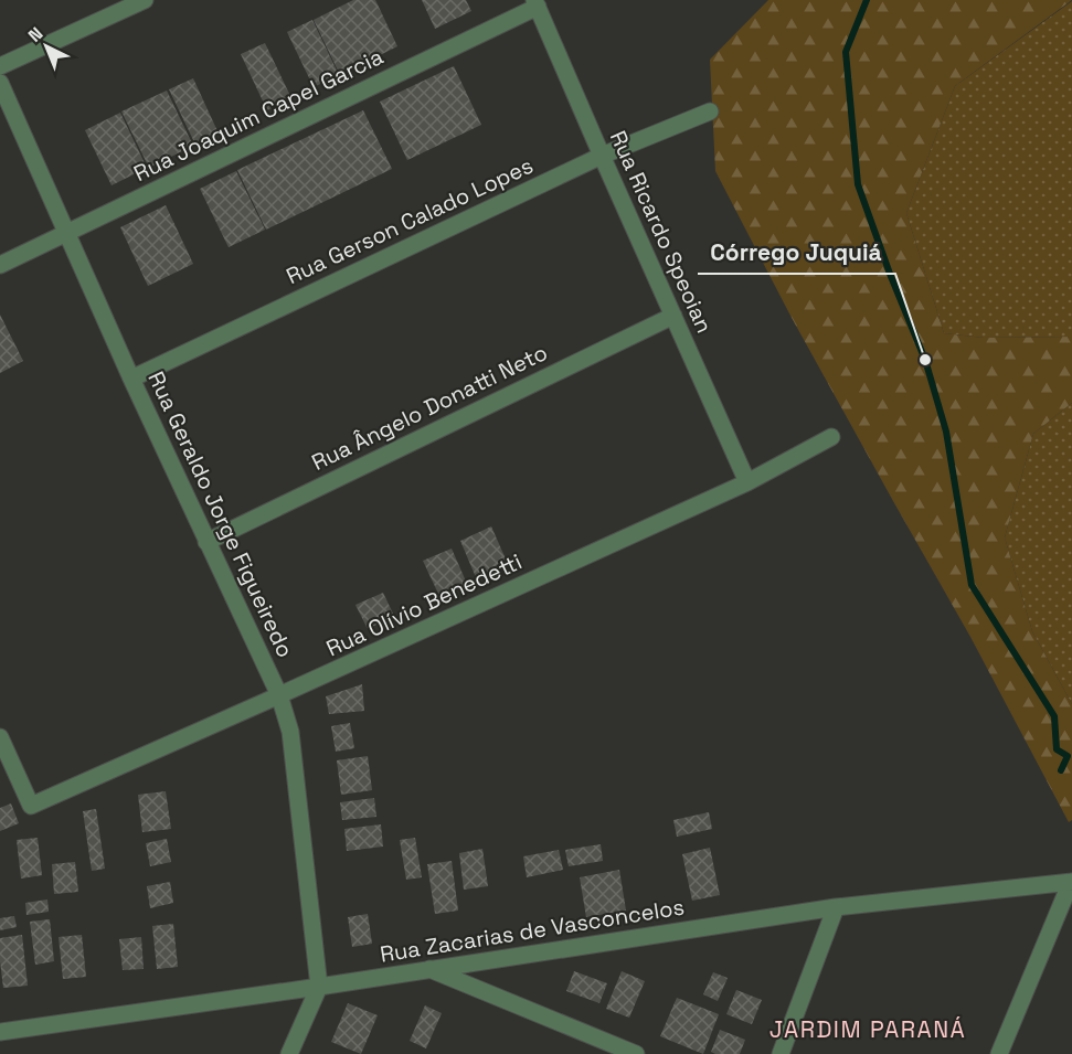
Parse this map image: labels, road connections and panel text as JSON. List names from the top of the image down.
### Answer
{
  "streets": {
    "street": [
      "Rua Joaquim Capel Garcia",
      "Rua Gerson Calado Lopes",
      "Rua Ricardo Speoian",
      "Rua Ângelo Donatti Neto",
      "Rua Geraldo Jorge Figueiredo",
      "Rua Olívio Benedetti",
      "Rua Zacarias de Vasconcelos"
    ]
  },
  "crossings": [
    ["Rua Joaquim Capel Garcia", "Rua Ricardo Speoian"],
    ["Rua Joaquim Capel Garcia", "Rua Geraldo Jorge Figueiredo"],
    ["Rua Gerson Calado Lopes", "Rua Ricardo Speoian"],
    ["Rua Gerson Calado Lopes", "Rua Geraldo Jorge Figueiredo"],
    ["Rua Ricardo Speoian", "Rua Ângelo Donatti Neto"],
    ["Rua Ricardo Speoian", "Rua Olívio Benedetti"],
    ["Rua Ângelo Donatti Neto", "Rua Geraldo Jorge Figueiredo"],
    ["Rua Geraldo Jorge Figueiredo", "Rua Olívio Benedetti"],
    ["Rua Geraldo Jorge Figueiredo", "Rua Zacarias de Vasconcelos"]
  ],
  "districts": ["JARDIM PARANÁ"],
  "places": ["Córrego Juquiá"],
  "north": "top left"
}
